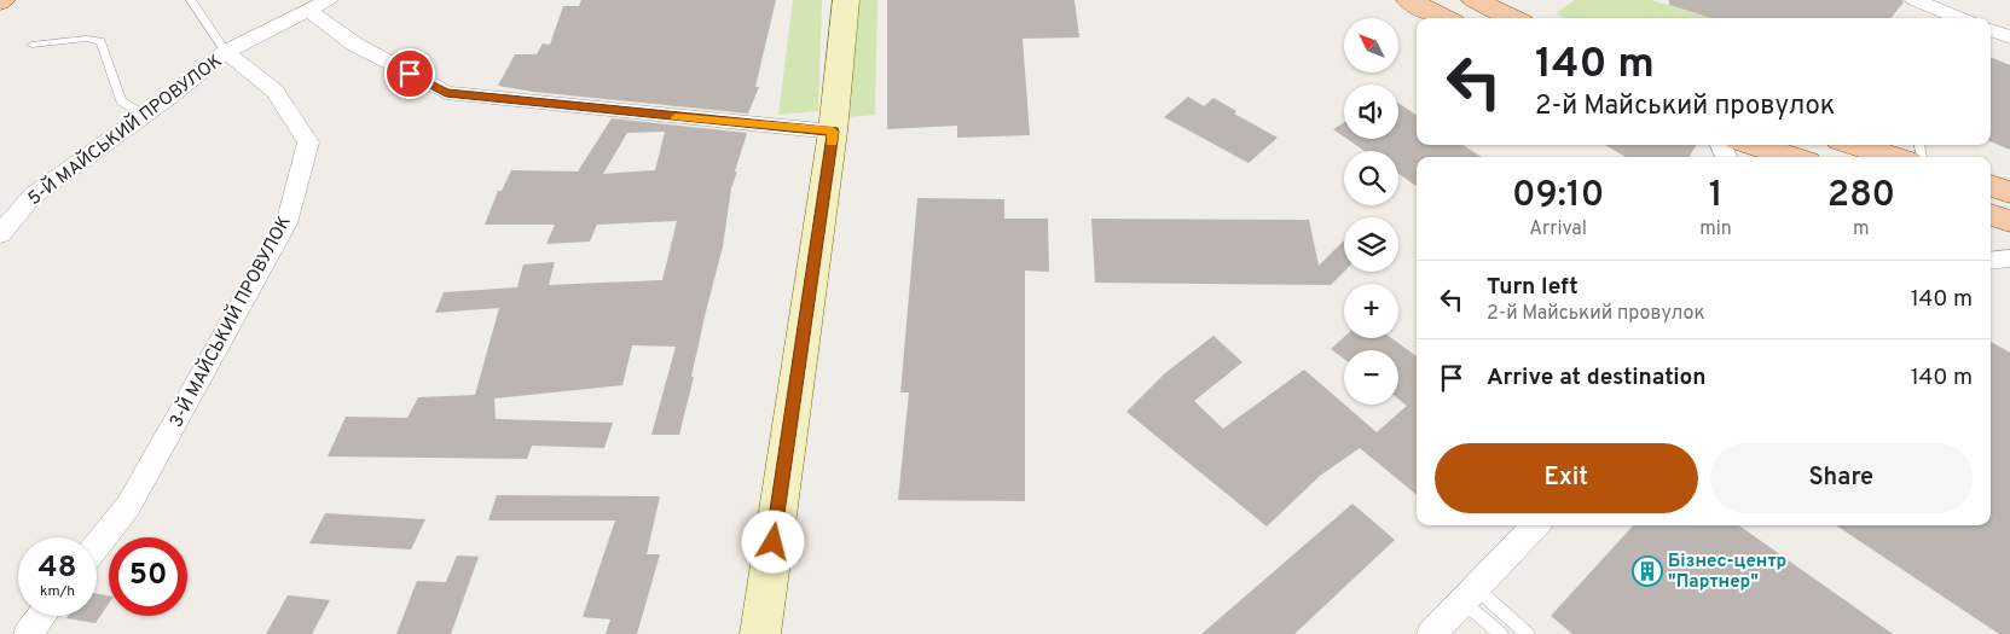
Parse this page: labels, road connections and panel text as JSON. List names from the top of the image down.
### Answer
{
  "streets": {
    "street": ["5-Й МАЙСЬКИЙ ПРОВУЛОК", "3-Й МАЙСЬКИЙ ПРОВУЛОК"]
  },
  "crossings": [
    ["5-Й МАЙСЬКИЙ ПРОВУЛОК", "3-Й МАЙСЬКИЙ ПРОВУЛОК"]
  ],
  "places": {
    "building": ["Бізнес-центр \"Партнер\""]
  },
  "north": "top left",
  "page": {
    "map_buttons": ["+", "−"],
    "turn": ["140 m", "2-й Майський провулок"],
    "eta": [
      "09:10",
      "Arrival",
      "1",
      "min",
      "280",
      "m"
    ],
    "list": [
      {
        "name": "Turn left",
        "note": "2-й Майський провулок",
        "value": "140 m"
      },
      {
        "name": "Arrive at destination",
        "value": "140 m"
      }
    ],
    "buttons": ["Exit", "Share"],
    "speed": "48 km/h",
    "limit": "50"
  }
}
